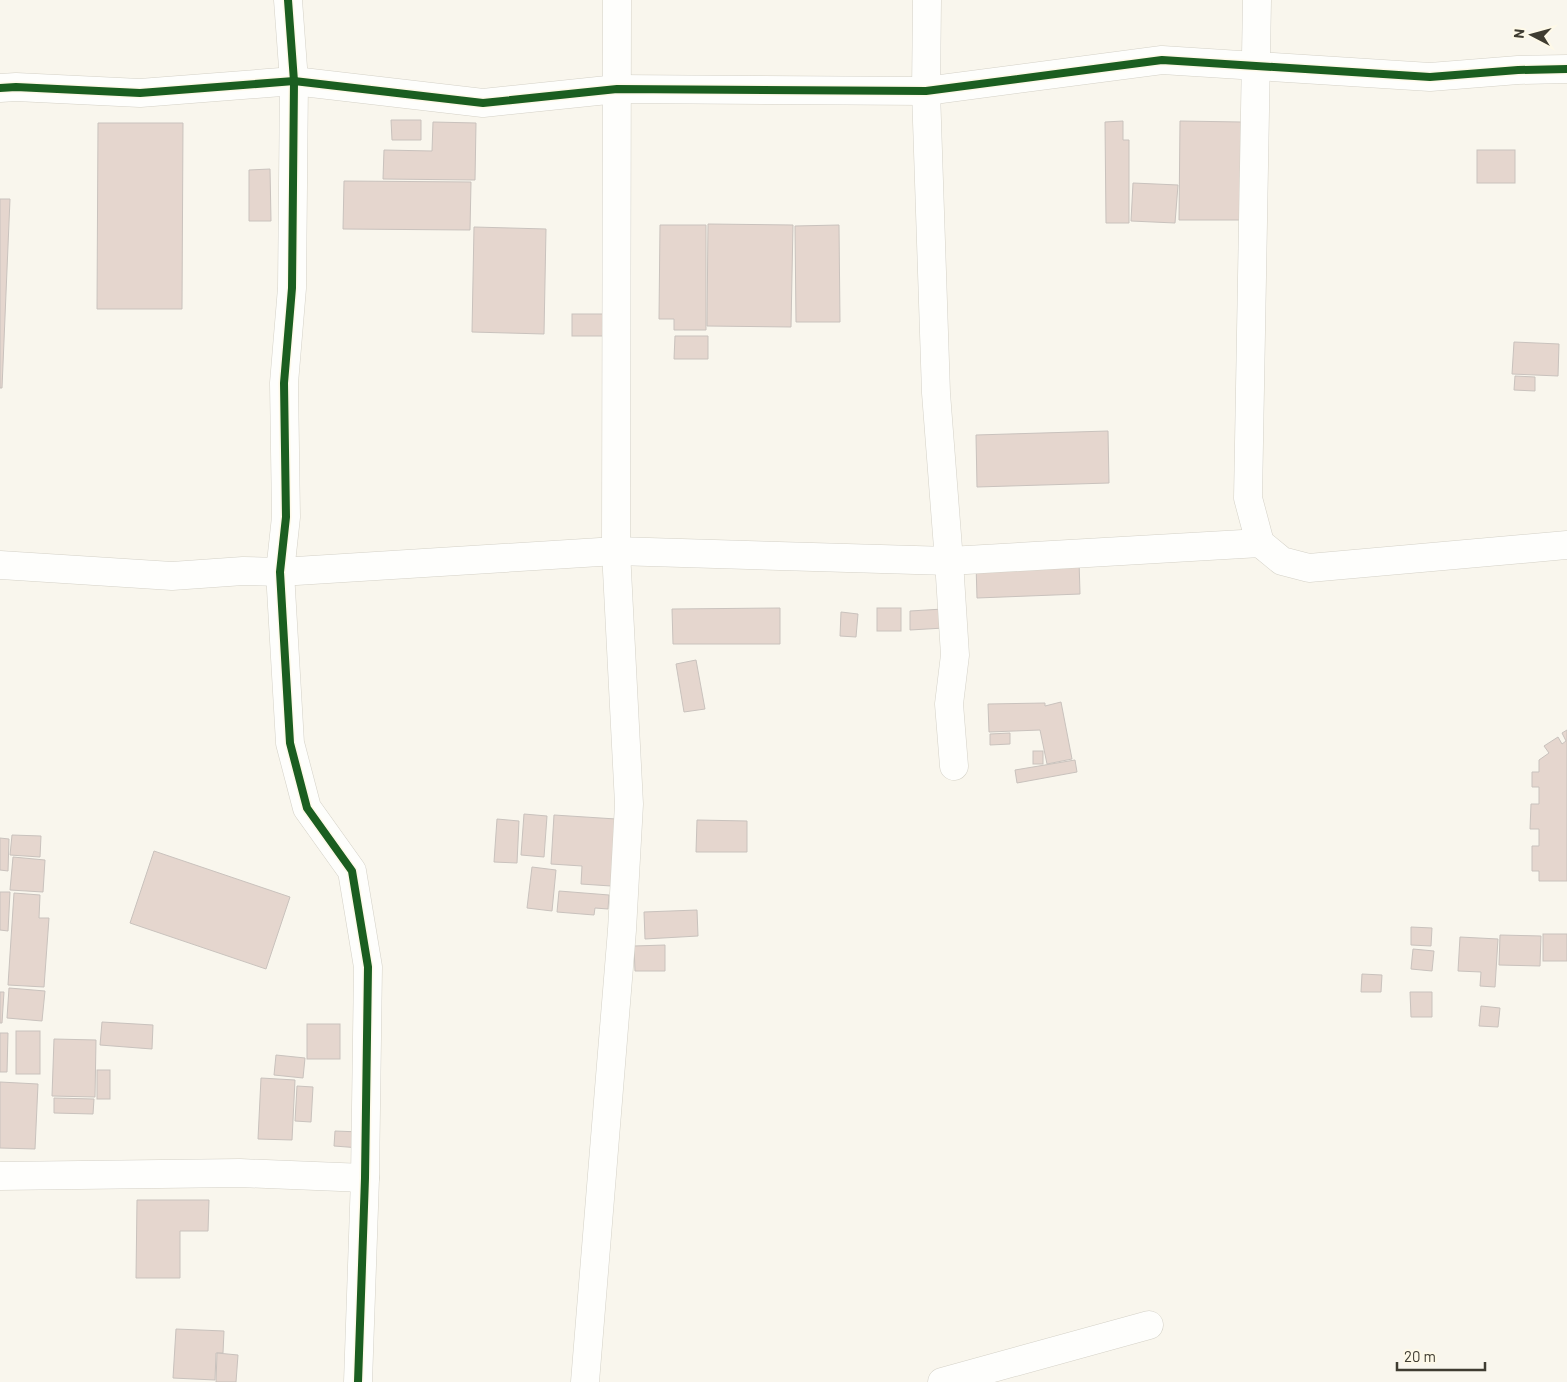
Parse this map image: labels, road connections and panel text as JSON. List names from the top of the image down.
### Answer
{
  "scale_bar": "20 m",
  "north": "left"
}
